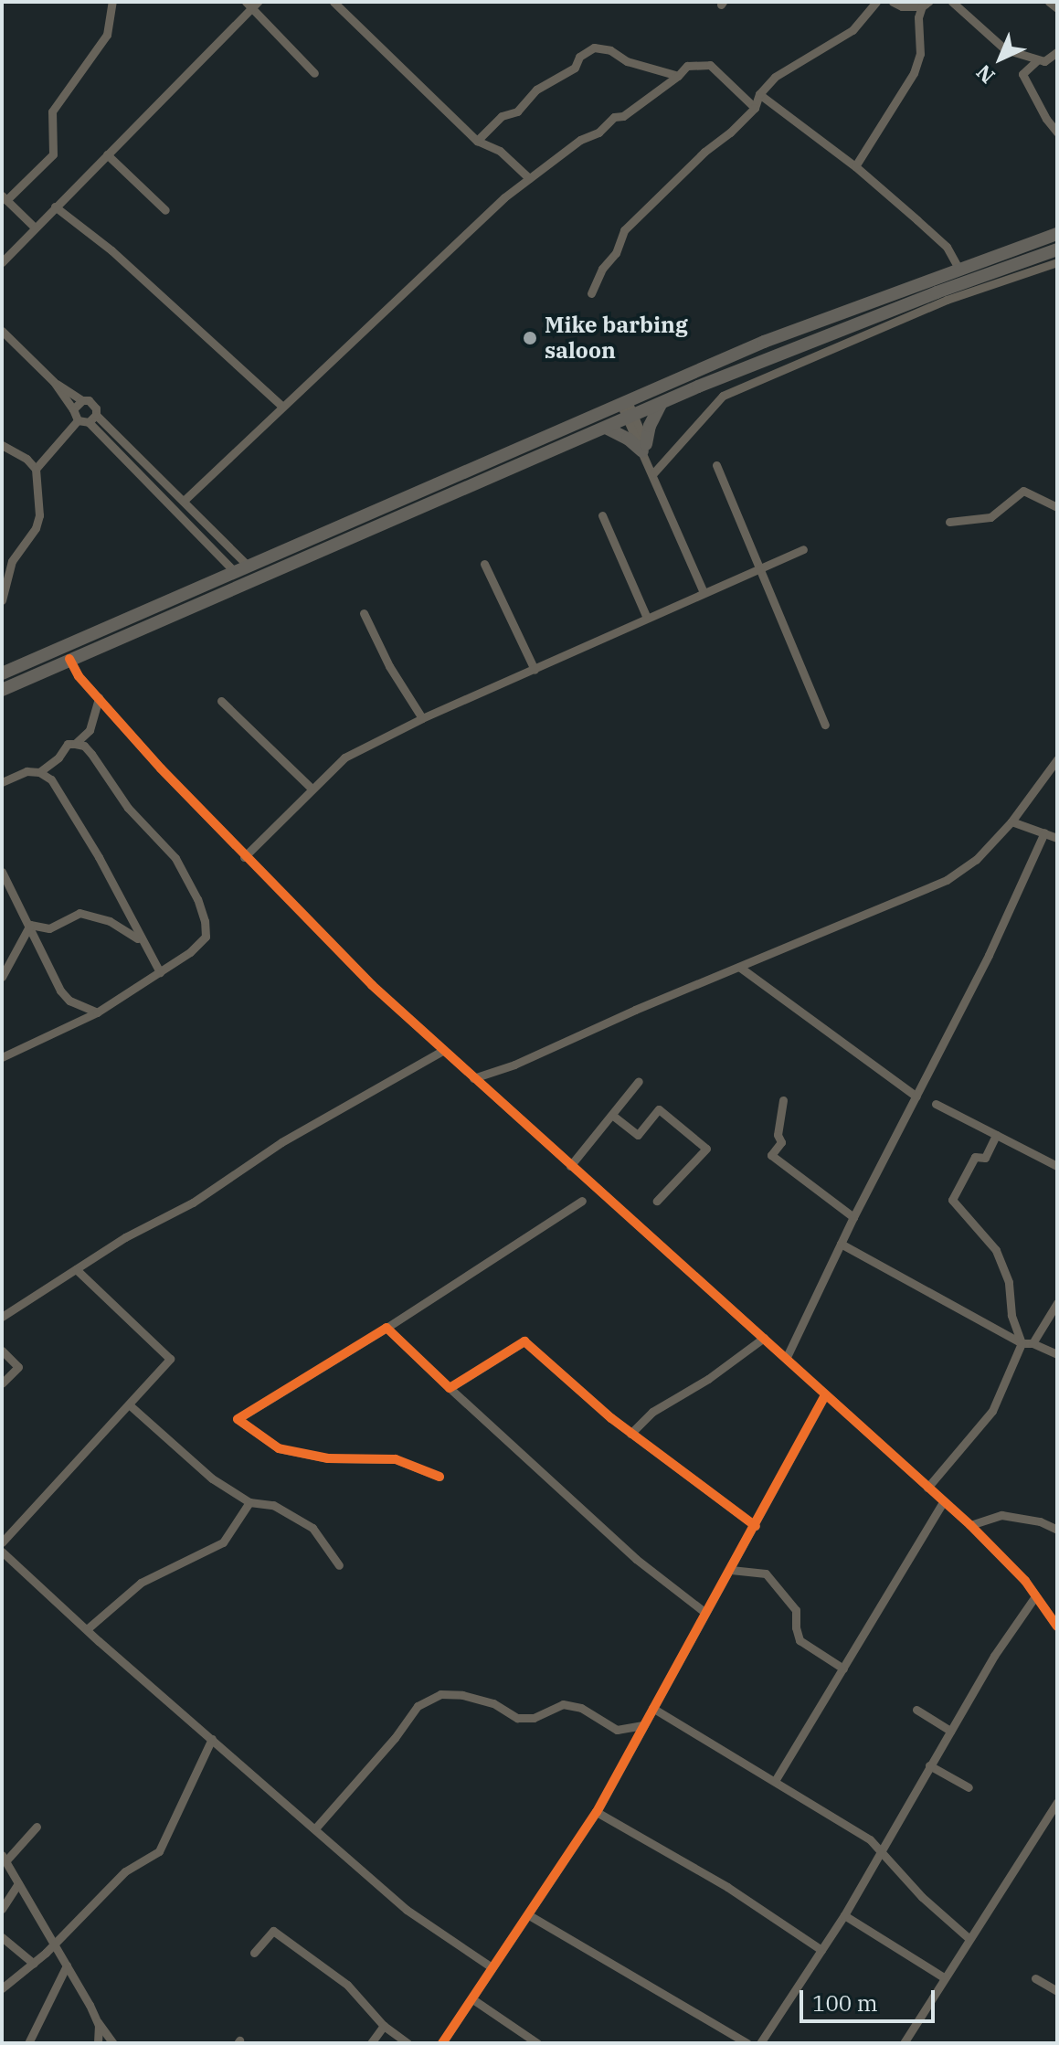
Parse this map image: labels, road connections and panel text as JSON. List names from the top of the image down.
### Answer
{
  "places": ["Mike barbing saloon"],
  "scale_bar": "100 m",
  "north": "bottom left"
}
